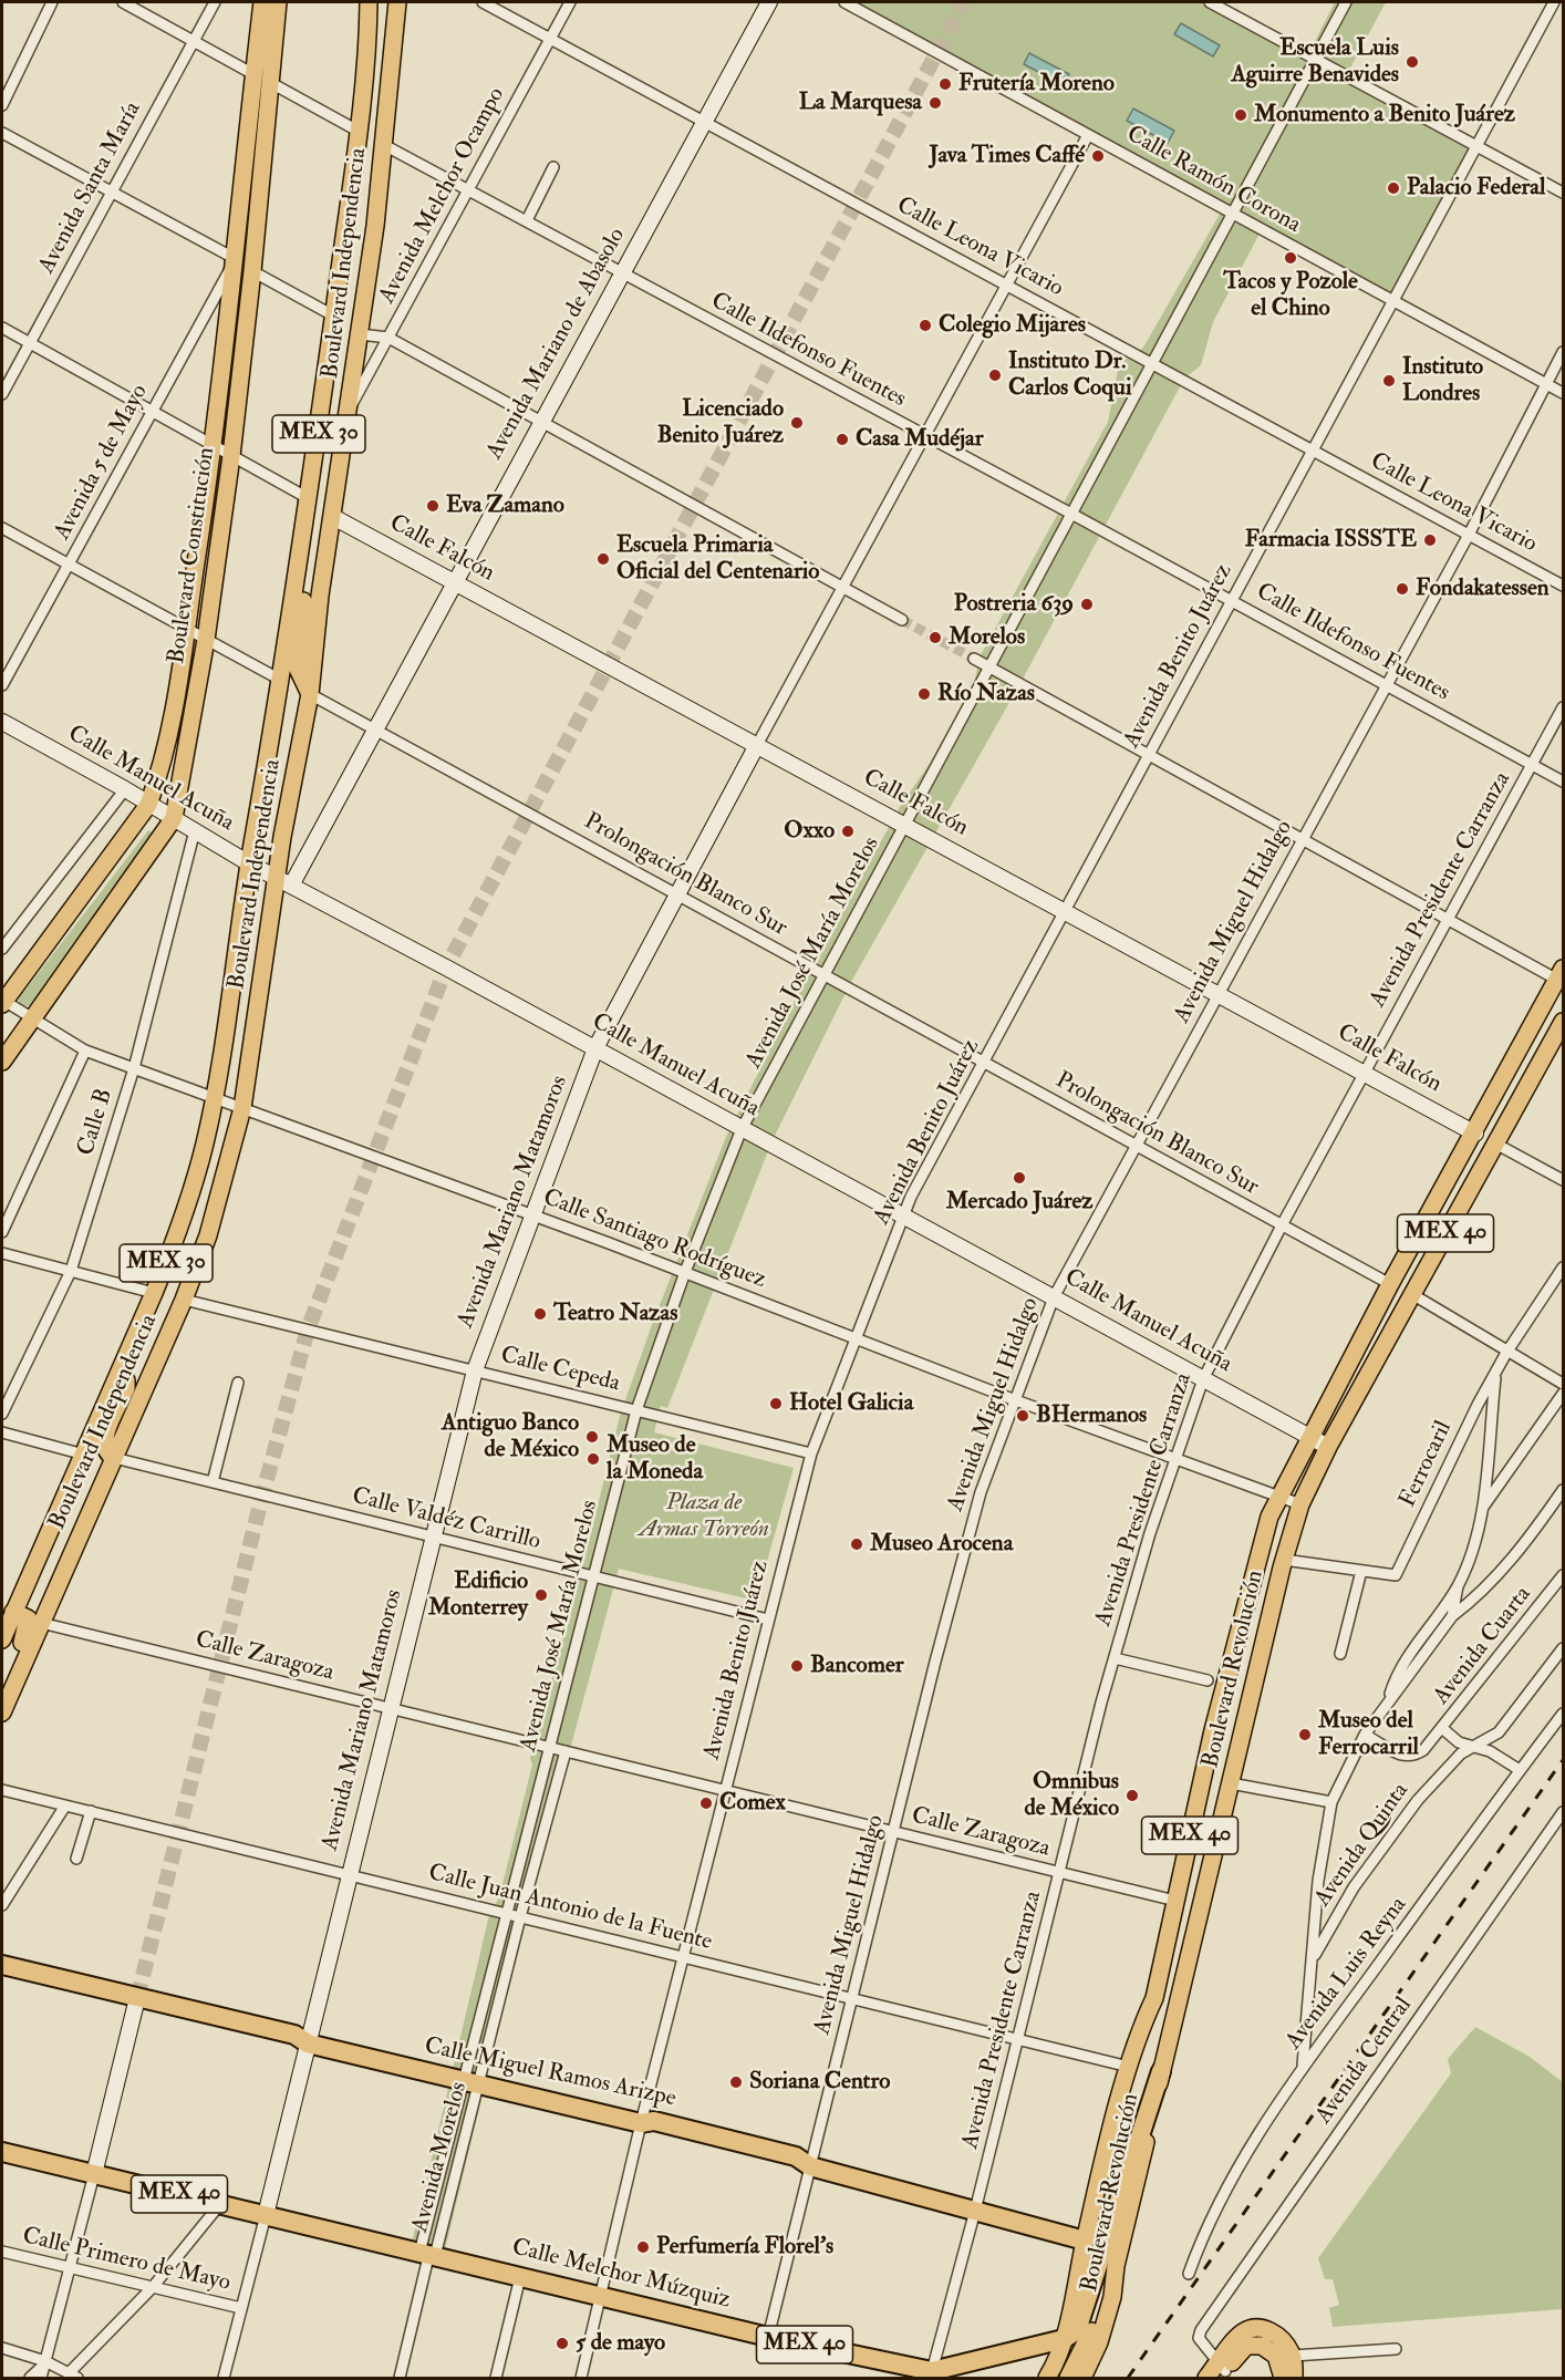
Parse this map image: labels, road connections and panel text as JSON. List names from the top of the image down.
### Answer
{
  "streets": {
    "highway": ["MEX 40", "Calle Miguel Ramos Arizpe", "Calle Melchor Múzquiz"],
    "main road": [
      "Boulevard Independencia",
      "MEX 30",
      "Boulevard Constitución",
      "Boulevard Revolución"
    ],
    "street": [
      "Calle Ramón Corona",
      "Avenida Santa María",
      "Avenida Melchor Ocampo",
      "Calle Leona Vicario",
      "Avenida Mariano de Abasolo",
      "Calle Ildefonso Fuentes",
      "Avenida 5 de Mayo",
      "Calle Falcón",
      "Avenida Benito Juárez",
      "Calle Manuel Acuña",
      "Prolongación Blanco Sur",
      "Avenida Presidente Carranza",
      "Avenida Miguel Hidalgo",
      "Avenida José María Morelos",
      "Calle B",
      "Avenida Mariano Matamoros",
      "Calle Santiago Rodríguez",
      "Calle Cepeda",
      "Ferrocaril",
      "Calle Valdéz Carrillo",
      "Avenida Cuarta",
      "Calle Zaragoza",
      "Avenida Quinta",
      "Calle Juan Antonio de la Fuente",
      "Avenida Luis Reyna",
      "Avenida Central",
      "Avenida Morelos",
      "Calle Primero de Mayo"
    ]
  },
  "crossings": [
    ["Calle Ramón Corona", "Avenida Benito Juárez"],
    ["Calle Ramón Corona", "Avenida Miguel Hidalgo"],
    ["Calle Ramón Corona", "Avenida José María Morelos"],
    ["Calle Ramón Corona", "Avenida Mariano Matamoros"],
    ["Avenida Melchor Ocampo", "Calle Leona Vicario"],
    ["Avenida Melchor Ocampo", "Boulevard Independencia"],
    ["Avenida Melchor Ocampo", "Calle Ildefonso Fuentes"],
    ["Calle Leona Vicario", "Avenida Mariano de Abasolo"],
    ["Calle Leona Vicario", "Avenida Benito Juárez"],
    ["Calle Leona Vicario", "Avenida Miguel Hidalgo"],
    ["Calle Leona Vicario", "Avenida José María Morelos"],
    ["Calle Leona Vicario", "Avenida Mariano Matamoros"],
    ["Boulevard Independencia", "Avenida Mariano de Abasolo"],
    ["Boulevard Independencia", "Calle Ildefonso Fuentes"],
    ["Boulevard Independencia", "Calle Falcón"],
    ["Boulevard Independencia", "Calle Manuel Acuña"],
    ["Boulevard Independencia", "Prolongación Blanco Sur"],
    ["Boulevard Independencia", "Calle Santiago Rodríguez"],
    ["Boulevard Independencia", "Calle Cepeda"],
    ["Boulevard Independencia", "Calle Valdéz Carrillo"],
    ["Boulevard Independencia", "Calle Zaragoza"],
    ["Avenida Mariano de Abasolo", "Calle Ildefonso Fuentes"],
    ["Avenida Mariano de Abasolo", "Calle Falcón"],
    ["Avenida Mariano de Abasolo", "Calle Manuel Acuña"],
    ["Avenida Mariano de Abasolo", "Prolongación Blanco Sur"],
    ["Calle Ildefonso Fuentes", "Avenida Benito Juárez"],
    ["Calle Ildefonso Fuentes", "Avenida Presidente Carranza"],
    ["Calle Ildefonso Fuentes", "Avenida Miguel Hidalgo"],
    ["Calle Ildefonso Fuentes", "Avenida José María Morelos"],
    ["Calle Ildefonso Fuentes", "Avenida Mariano Matamoros"],
    ["Avenida 5 de Mayo", "Boulevard Constitución"],
    ["Calle Falcón", "Avenida Benito Juárez"],
    ["Calle Falcón", "Avenida Presidente Carranza"],
    ["Calle Falcón", "Avenida Miguel Hidalgo"],
    ["Calle Falcón", "Avenida José María Morelos"],
    ["Calle Falcón", "Avenida Mariano Matamoros"],
    ["Calle Falcón", "MEX 40"],
    ["Boulevard Constitución", "Calle Manuel Acuña"],
    ["Boulevard Constitución", "Calle Santiago Rodríguez"],
    ["Avenida Benito Juárez", "Calle Manuel Acuña"],
    ["Avenida Benito Juárez", "Prolongación Blanco Sur"],
    ["Avenida Benito Juárez", "Calle Santiago Rodríguez"],
    ["Avenida Benito Juárez", "Calle Cepeda"],
    ["Avenida Benito Juárez", "Calle Valdéz Carrillo"],
    ["Avenida Benito Juárez", "Calle Zaragoza"],
    ["Avenida Benito Juárez", "Calle Juan Antonio de la Fuente"],
    ["Avenida Benito Juárez", "Calle Miguel Ramos Arizpe"],
    ["Avenida Benito Juárez", "Calle Melchor Múzquiz"],
    ["Calle Manuel Acuña", "Avenida Presidente Carranza"],
    ["Calle Manuel Acuña", "Avenida Miguel Hidalgo"],
    ["Calle Manuel Acuña", "Avenida José María Morelos"],
    ["Calle Manuel Acuña", "Calle B"],
    ["Calle Manuel Acuña", "Avenida Mariano Matamoros"],
    ["Calle Manuel Acuña", "MEX 40"],
    ["Calle Manuel Acuña", "Boulevard Revolución"],
    ["Prolongación Blanco Sur", "Avenida Presidente Carranza"],
    ["Prolongación Blanco Sur", "Avenida Miguel Hidalgo"],
    ["Prolongación Blanco Sur", "Avenida José María Morelos"],
    ["Prolongación Blanco Sur", "Avenida Mariano Matamoros"],
    ["Prolongación Blanco Sur", "MEX 40"],
    ["Avenida Presidente Carranza", "Calle Santiago Rodríguez"],
    ["Avenida Presidente Carranza", "Calle Zaragoza"],
    ["Avenida Presidente Carranza", "Calle Juan Antonio de la Fuente"],
    ["Avenida Presidente Carranza", "Calle Miguel Ramos Arizpe"],
    ["Avenida Presidente Carranza", "Calle Melchor Múzquiz"],
    ["Avenida Miguel Hidalgo", "Calle Santiago Rodríguez"],
    ["Avenida Miguel Hidalgo", "Calle Zaragoza"],
    ["Avenida Miguel Hidalgo", "Calle Juan Antonio de la Fuente"],
    ["Avenida Miguel Hidalgo", "Calle Miguel Ramos Arizpe"],
    ["Avenida Miguel Hidalgo", "Calle Melchor Múzquiz"],
    ["Avenida José María Morelos", "Calle Santiago Rodríguez"],
    ["Avenida José María Morelos", "Calle Cepeda"],
    ["Avenida José María Morelos", "Calle Valdéz Carrillo"],
    ["Avenida José María Morelos", "Calle Zaragoza"],
    ["Avenida José María Morelos", "Calle Juan Antonio de la Fuente"],
    ["Avenida José María Morelos", "Calle Miguel Ramos Arizpe"],
    ["Avenida José María Morelos", "Avenida Morelos"],
    ["Avenida José María Morelos", "Calle Melchor Múzquiz"],
    ["Calle B", "Calle Santiago Rodríguez"],
    ["Avenida Mariano Matamoros", "Calle Santiago Rodríguez"],
    ["Avenida Mariano Matamoros", "Calle Cepeda"],
    ["Avenida Mariano Matamoros", "Calle Valdéz Carrillo"],
    ["Avenida Mariano Matamoros", "Calle Zaragoza"],
    ["Avenida Mariano Matamoros", "Calle Juan Antonio de la Fuente"],
    ["Avenida Mariano Matamoros", "Calle Miguel Ramos Arizpe"],
    ["Avenida Mariano Matamoros", "Calle Primero de Mayo"],
    ["Avenida Mariano Matamoros", "Calle Melchor Múzquiz"],
    ["MEX 40", "Calle Santiago Rodríguez"],
    ["MEX 40", "Calle Zaragoza"],
    ["MEX 40", "Boulevard Revolución"],
    ["MEX 40", "Calle Juan Antonio de la Fuente"],
    ["MEX 40", "Calle Miguel Ramos Arizpe"],
    ["MEX 40", "Calle Melchor Múzquiz"],
    ["Calle Santiago Rodríguez", "Boulevard Revolución"],
    ["Ferrocaril", "Avenida Cuarta"],
    ["Avenida Cuarta", "Avenida Quinta"],
    ["Avenida Cuarta", "Avenida Luis Reyna"],
    ["Calle Zaragoza", "Avenida Morelos"],
    ["Calle Juan Antonio de la Fuente", "Avenida Morelos"],
    ["Calle Miguel Ramos Arizpe", "Avenida Morelos"],
    ["Avenida Morelos", "Calle Melchor Múzquiz"]
  ],
  "parks": ["Plaza de Armas Torreón"],
  "places": [
    "Escuela Luis Aguirre Benavides",
    "Frutería Moreno",
    "La Marquesa",
    "Monumento a Benito Juárez",
    "Java Times Caffé",
    "Palacio Federal",
    "Tacos y Pozole el Chino",
    "Colegio Mijares",
    "Instituto Dr. Carlos Coqui",
    "Instituto Londres",
    "Licenciado Benito Juárez",
    "Casa Mudéjar",
    "Eva Zamano",
    "Farmacia ISSSTE",
    "Escuela Primaria Oficial del Centenario",
    "Fondakatessen",
    "Postreria 639",
    "Morelos",
    "Río Nazas",
    "Oxxo",
    "Mercado Juárez",
    "Teatro Nazas",
    "Hotel Galicia",
    "BHermanos",
    "Antiguo Banco de México",
    "Museo de la Moneda",
    "Museo Arocena",
    "Edificio Monterrey",
    "Bancomer",
    "Museo del Ferrocarril",
    "Omnibus de México",
    "Comex",
    "Soriana Centro",
    "Perfumería Florel's",
    "5 de mayo"
  ]
}
